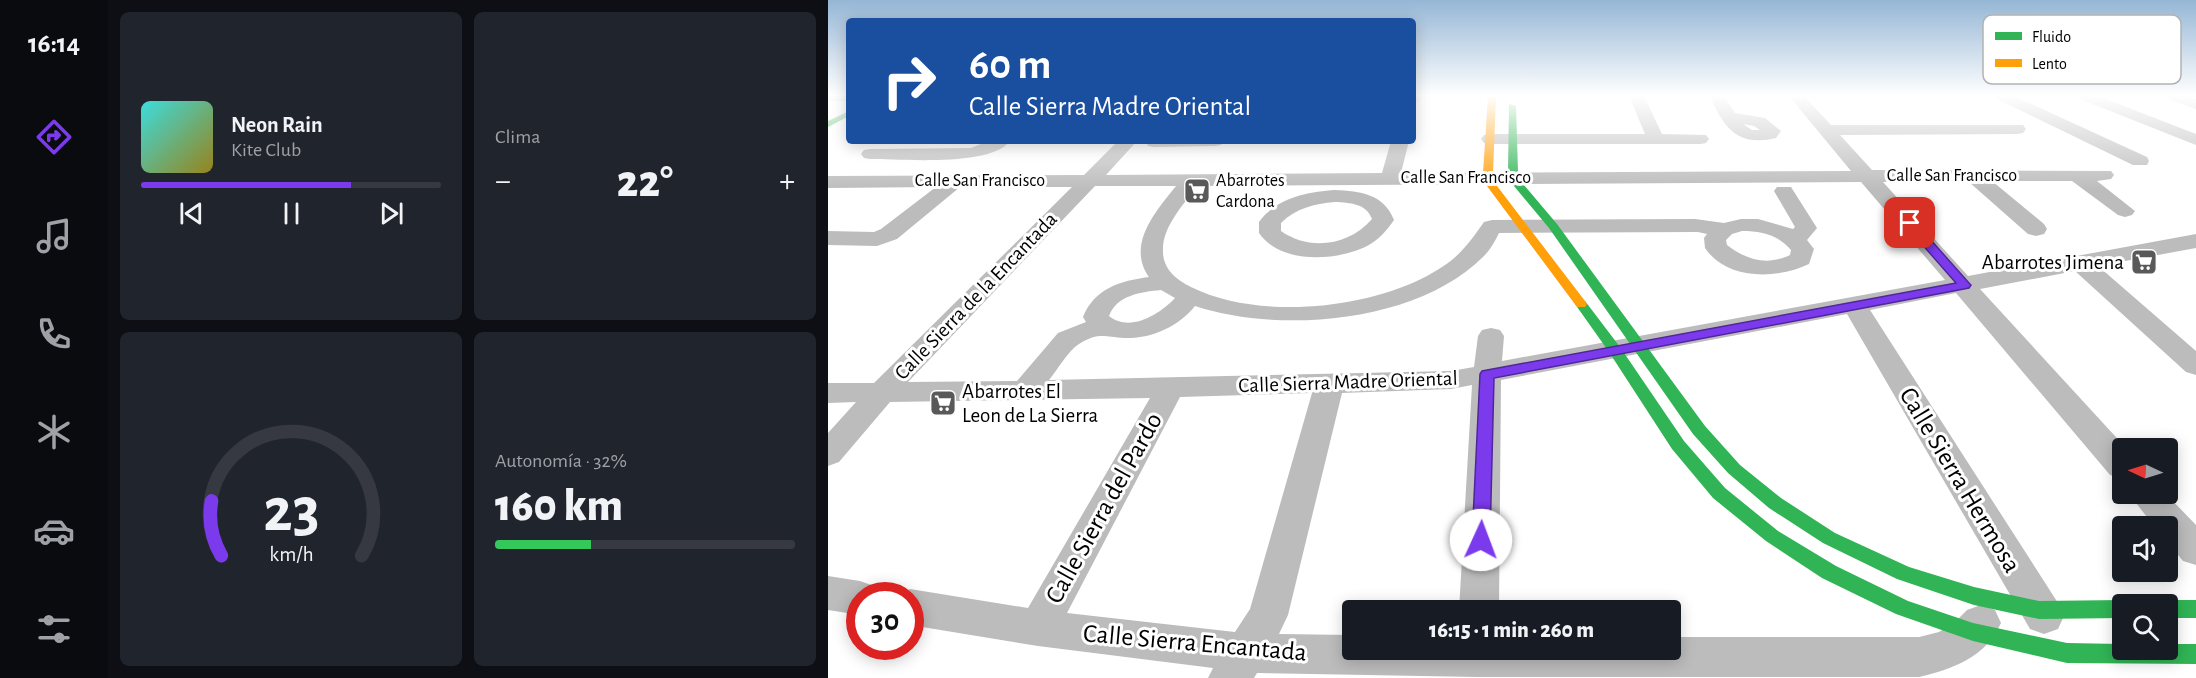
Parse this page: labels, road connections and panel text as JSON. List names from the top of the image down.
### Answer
{
  "streets": {
    "street": [
      "Calle San Francisco",
      "Calle Sierra de la Encantada",
      "Calle Sierra Madre Oriental",
      "Calle Sierra Hermosa",
      "Calle Sierra del Pardo",
      "Calle Sierra Encantada"
    ]
  },
  "crossings": [
    ["Calle San Francisco", "Calle Sierra de la Encantada"],
    ["Calle Sierra de la Encantada", "Calle Sierra Madre Oriental"],
    ["Calle Sierra Madre Oriental", "Calle Sierra Hermosa"],
    ["Calle Sierra Madre Oriental", "Calle Sierra del Pardo"],
    ["Calle Sierra del Pardo", "Calle Sierra Encantada"]
  ],
  "places": {
    "supermarket": ["Abarrotes Cardona", "Abarrotes Jimena", "Abarrotes El Leon de La Sierra"]
  },
  "legend": ["Fluido", "Lento"],
  "north": "left",
  "page": {
    "tabs": "16:14",
    "tile": [
      "Clima",
      ["Autonomía · 32%", "160 km"]
    ],
    "turn": ["60 m", "Calle Sierra Madre Oriental"],
    "song": ["Neon Rain", "Kite Club"],
    "heat": ["−", "22°", "+"],
    "limit": "30",
    "trip": "16:15 · 1 min · 260 m",
    "gauge": ["23", "km/h"]
  }
}
